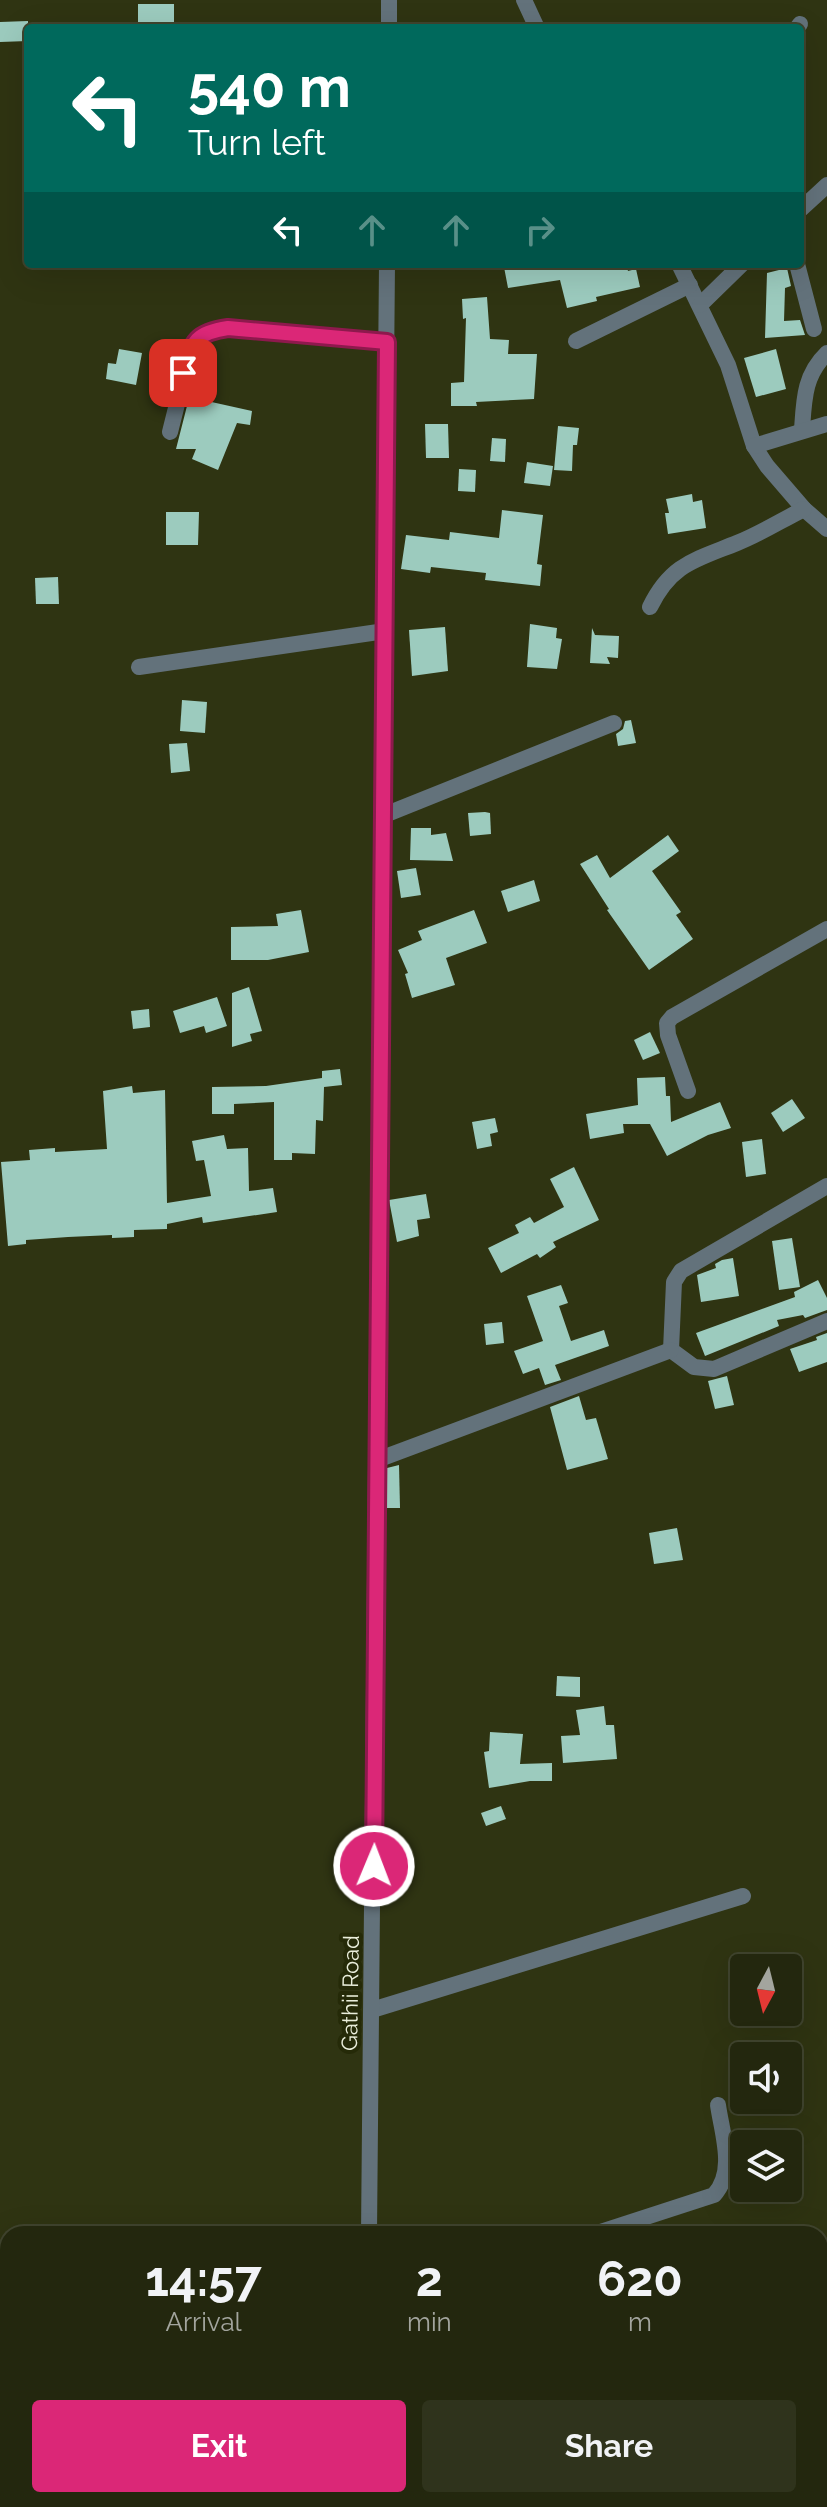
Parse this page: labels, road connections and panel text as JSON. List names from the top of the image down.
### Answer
{
  "streets": {
    "street": ["Gathii Road"]
  },
  "north": "bottom",
  "page": {
    "turn": ["540 m", "Turn left"],
    "eta": [
      "14:57",
      "Arrival",
      "2",
      "min",
      "620",
      "m"
    ],
    "buttons": ["Exit", "Share"]
  }
}
